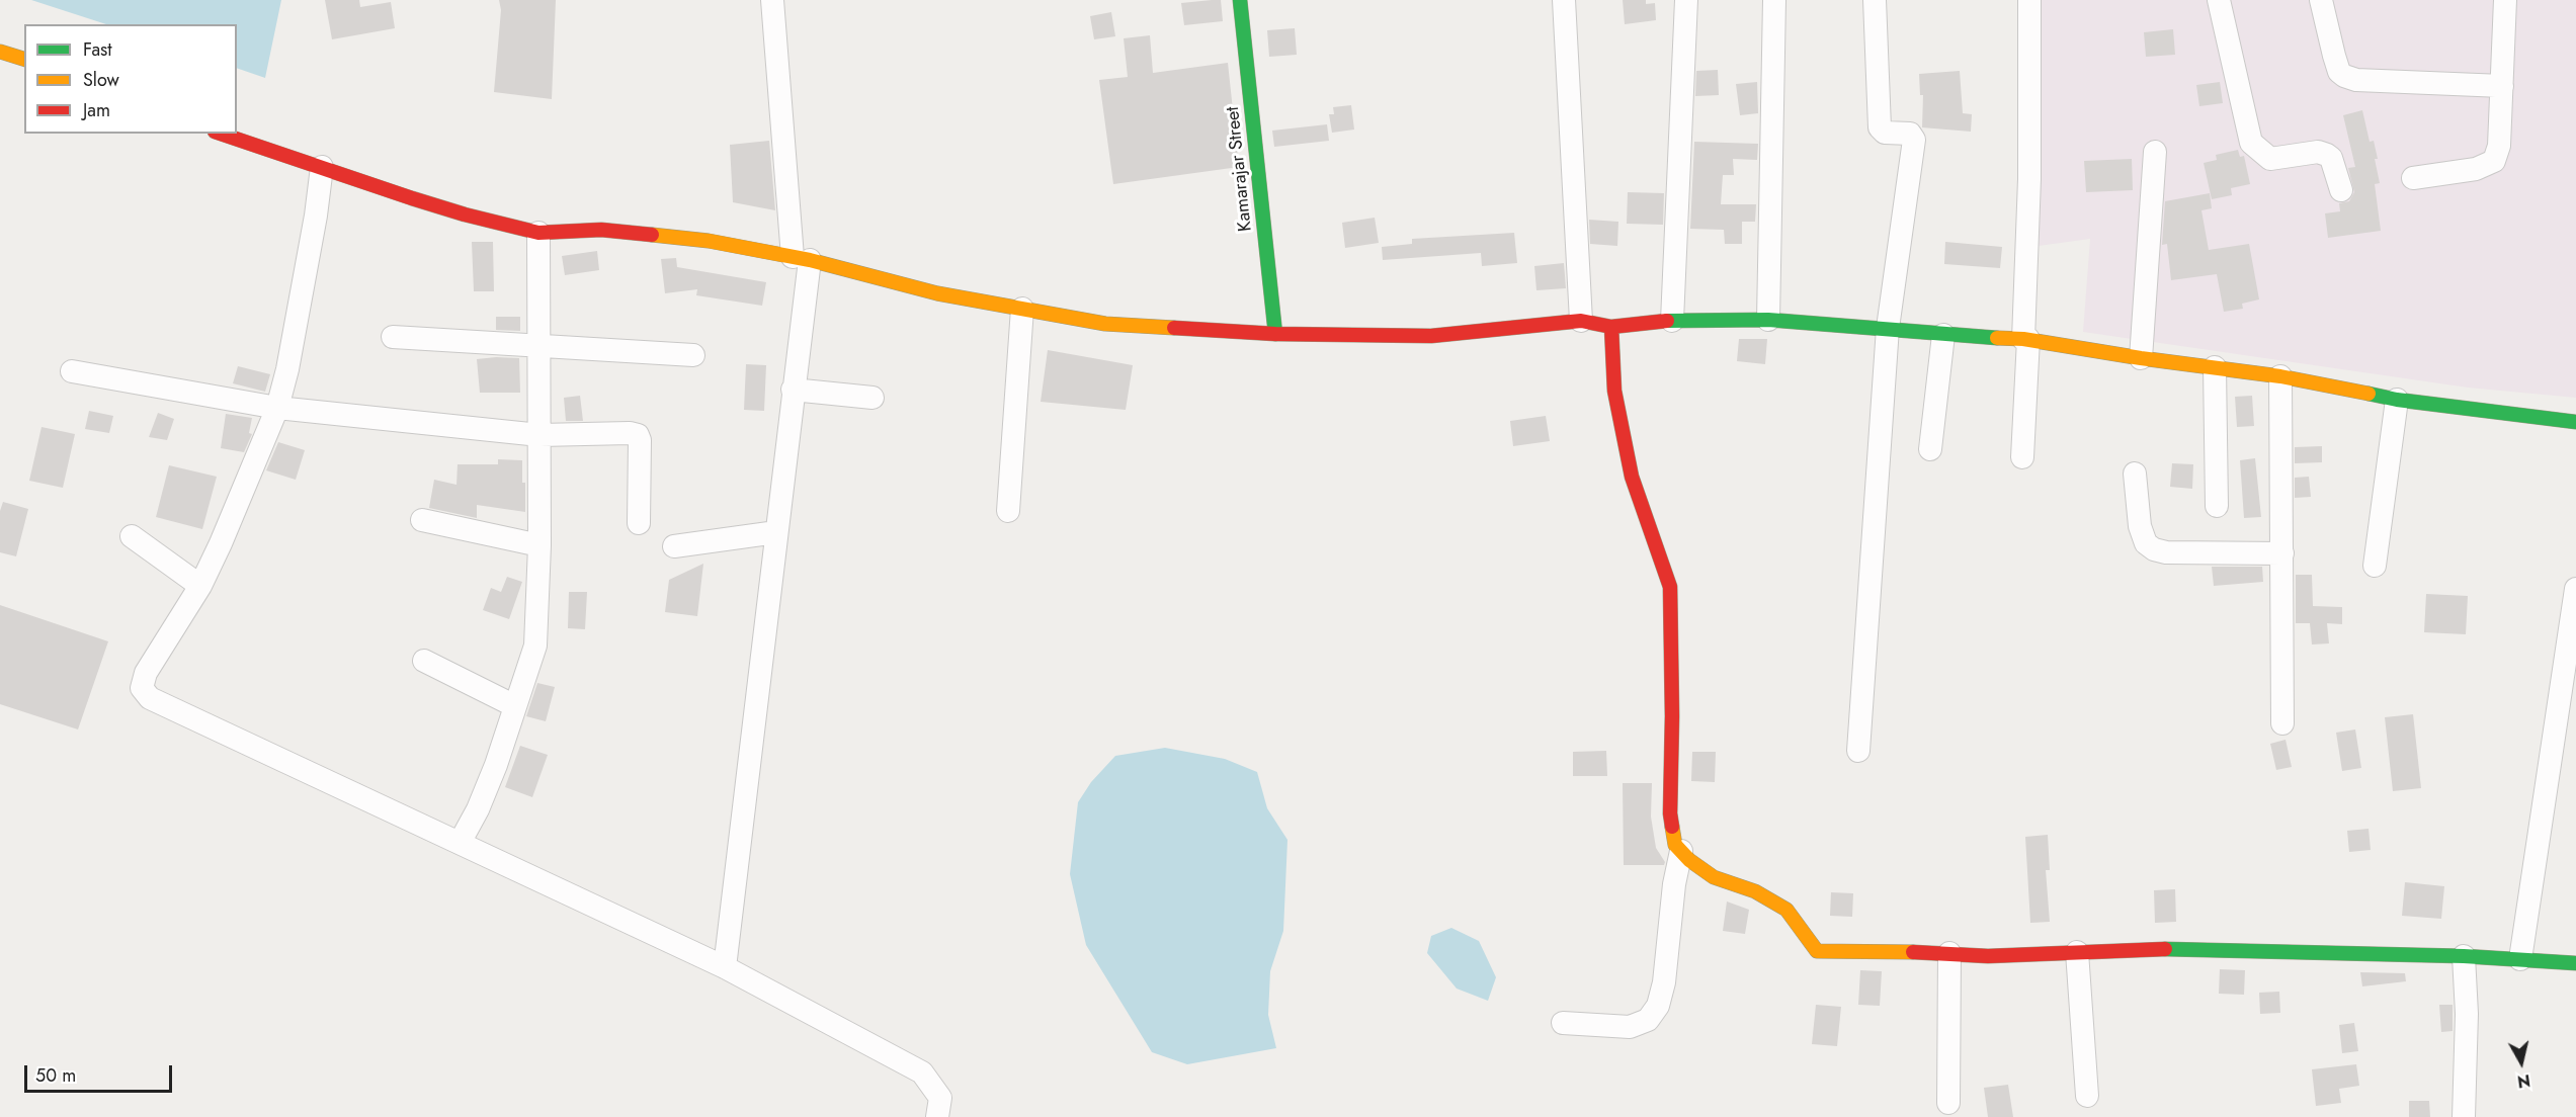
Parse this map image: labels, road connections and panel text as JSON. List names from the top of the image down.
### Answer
{
  "streets": {
    "street": ["Kamarajar Street"]
  },
  "legend": ["Fast", "Slow", "Jam"],
  "scale_bar": "50 m",
  "north": "bottom"
}
